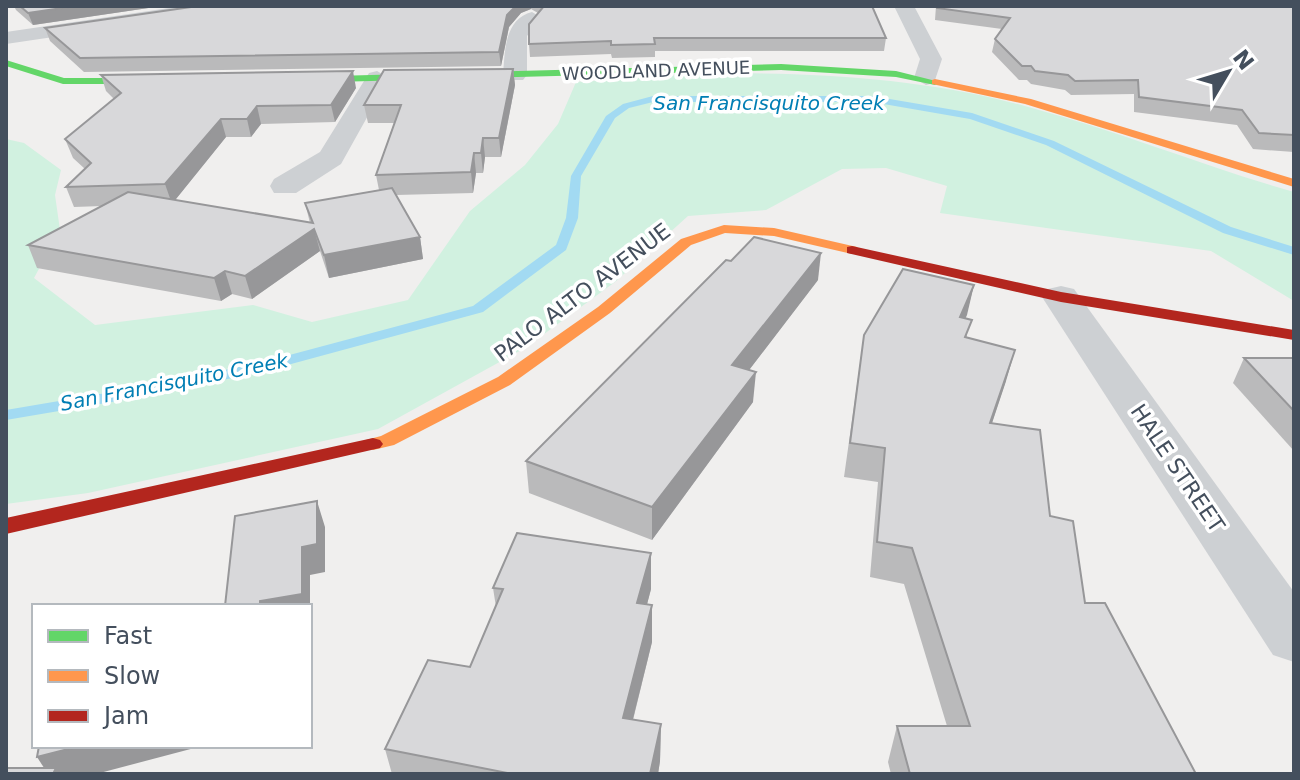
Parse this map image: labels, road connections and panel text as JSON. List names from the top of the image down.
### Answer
{
  "streets": {
    "street": ["WOODLAND AVENUE", "PALO ALTO AVENUE", "HALE STREET"]
  },
  "crossings": [
    ["PALO ALTO AVENUE", "HALE STREET"]
  ],
  "water": ["San Francisquito Creek"],
  "legend": ["Fast", "Slow", "Jam"],
  "north": "top right"
}
